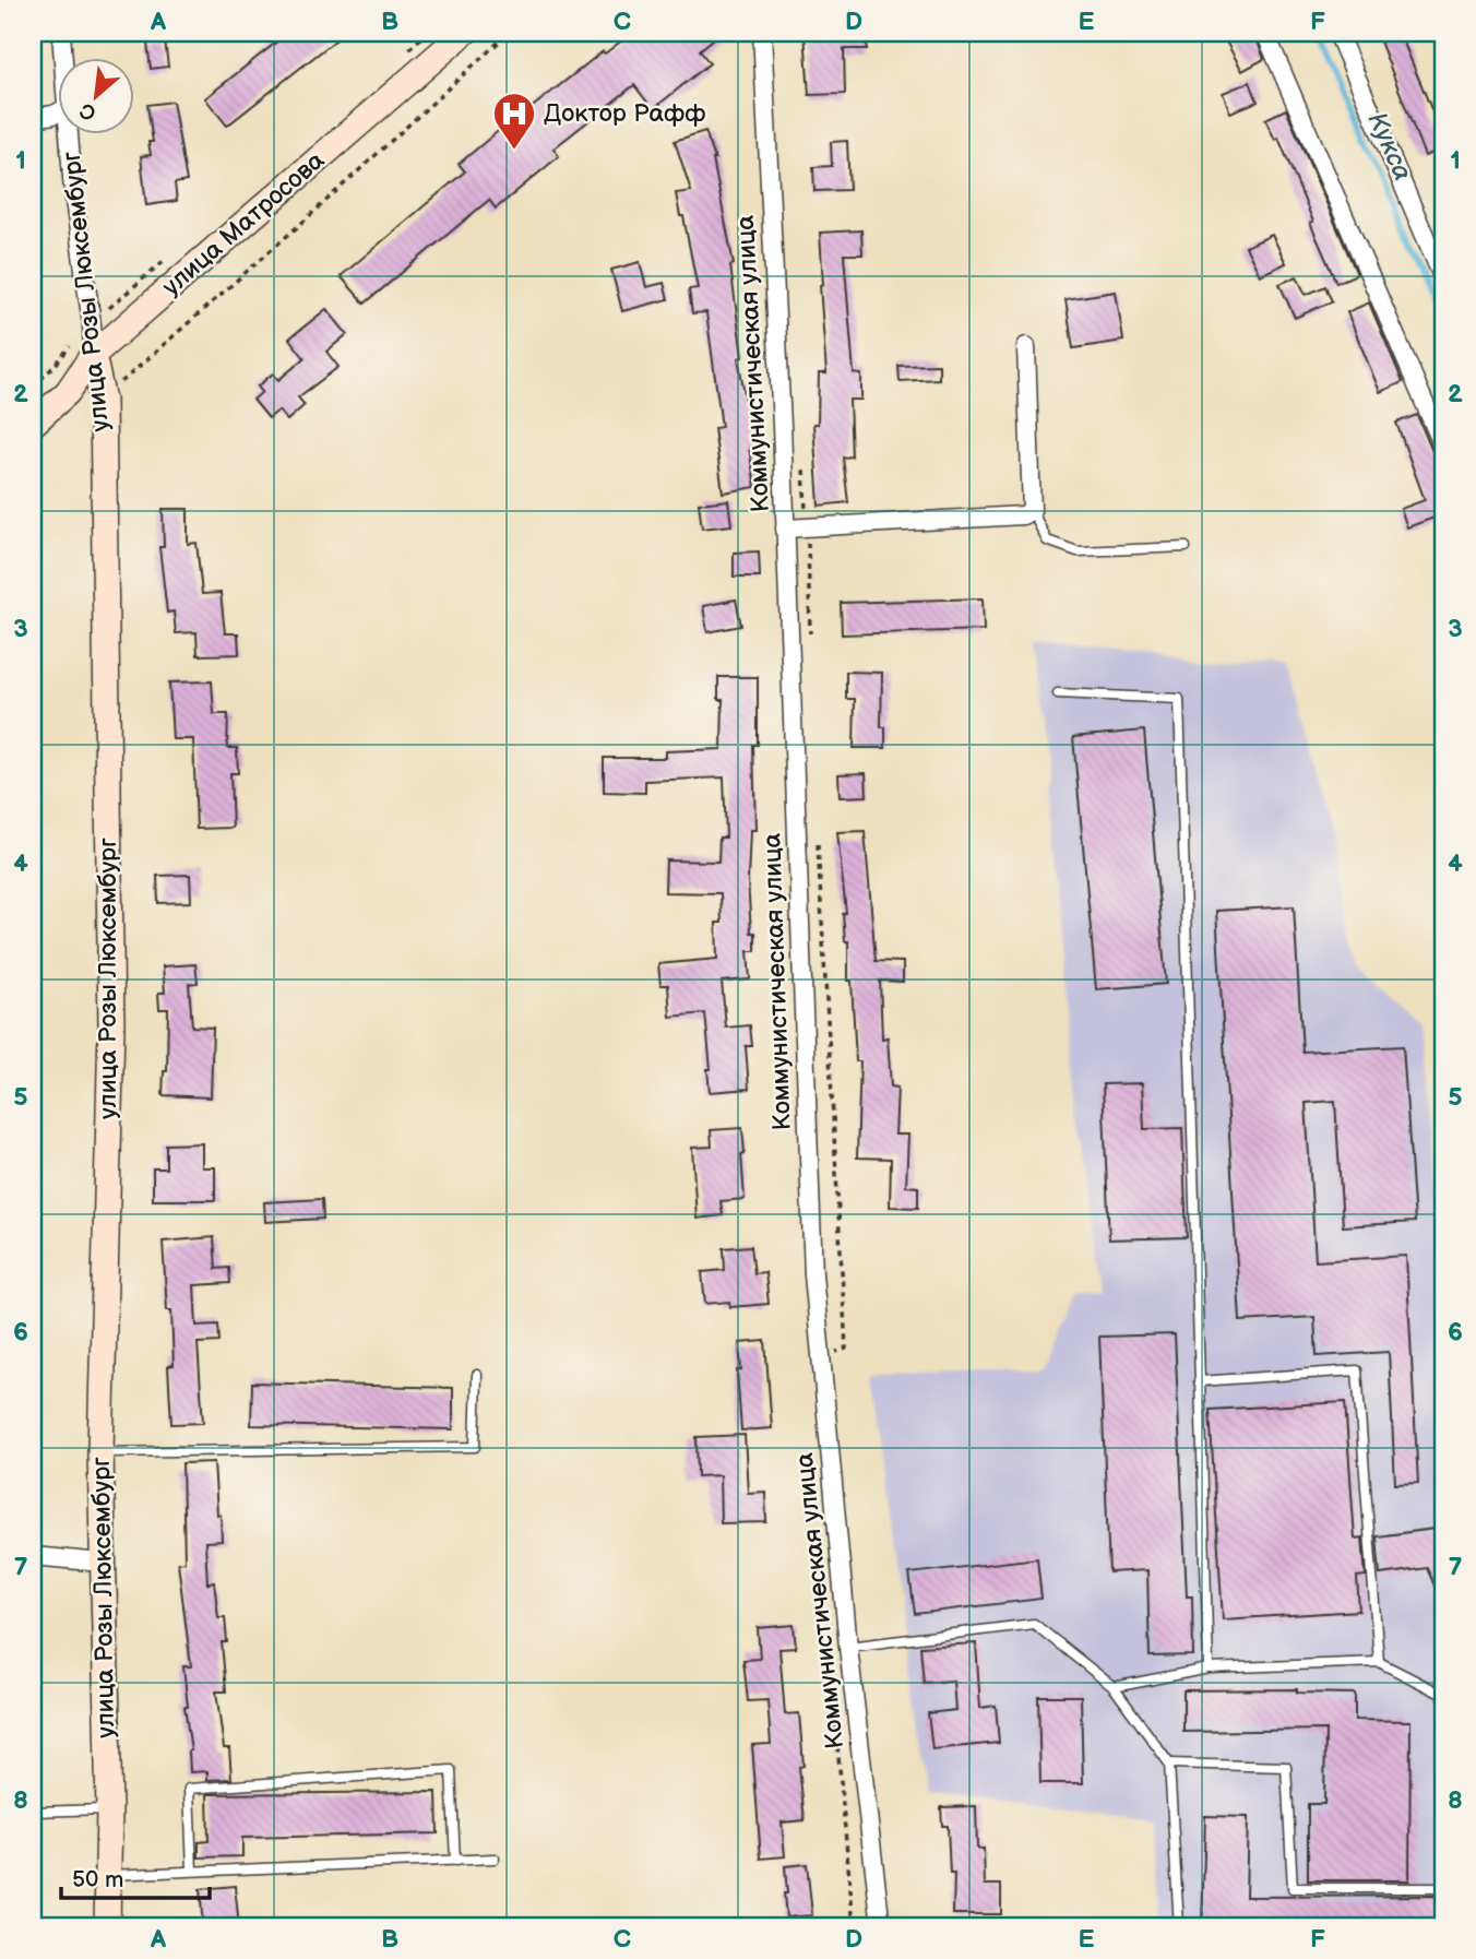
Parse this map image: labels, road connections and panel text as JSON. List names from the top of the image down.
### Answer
{
  "streets": {
    "street": ["улица Матросова", "улица Розы Люксембург", "Коммунистическая улица"]
  },
  "crossings": [
    ["улица Матросова", "улица Розы Люксембург"]
  ],
  "water": ["Кукса"],
  "places": {
    "hospital": ["Доктор Рафф"]
  },
  "scale_bar": "50 m",
  "north": "bottom left",
  "grid": {
    "columns": [
      "A",
      "B",
      "C",
      "D",
      "E",
      "F"
    ],
    "rows": [
      "1",
      "2",
      "3",
      "4",
      "5",
      "6",
      "7",
      "8"
    ]
  }
}
